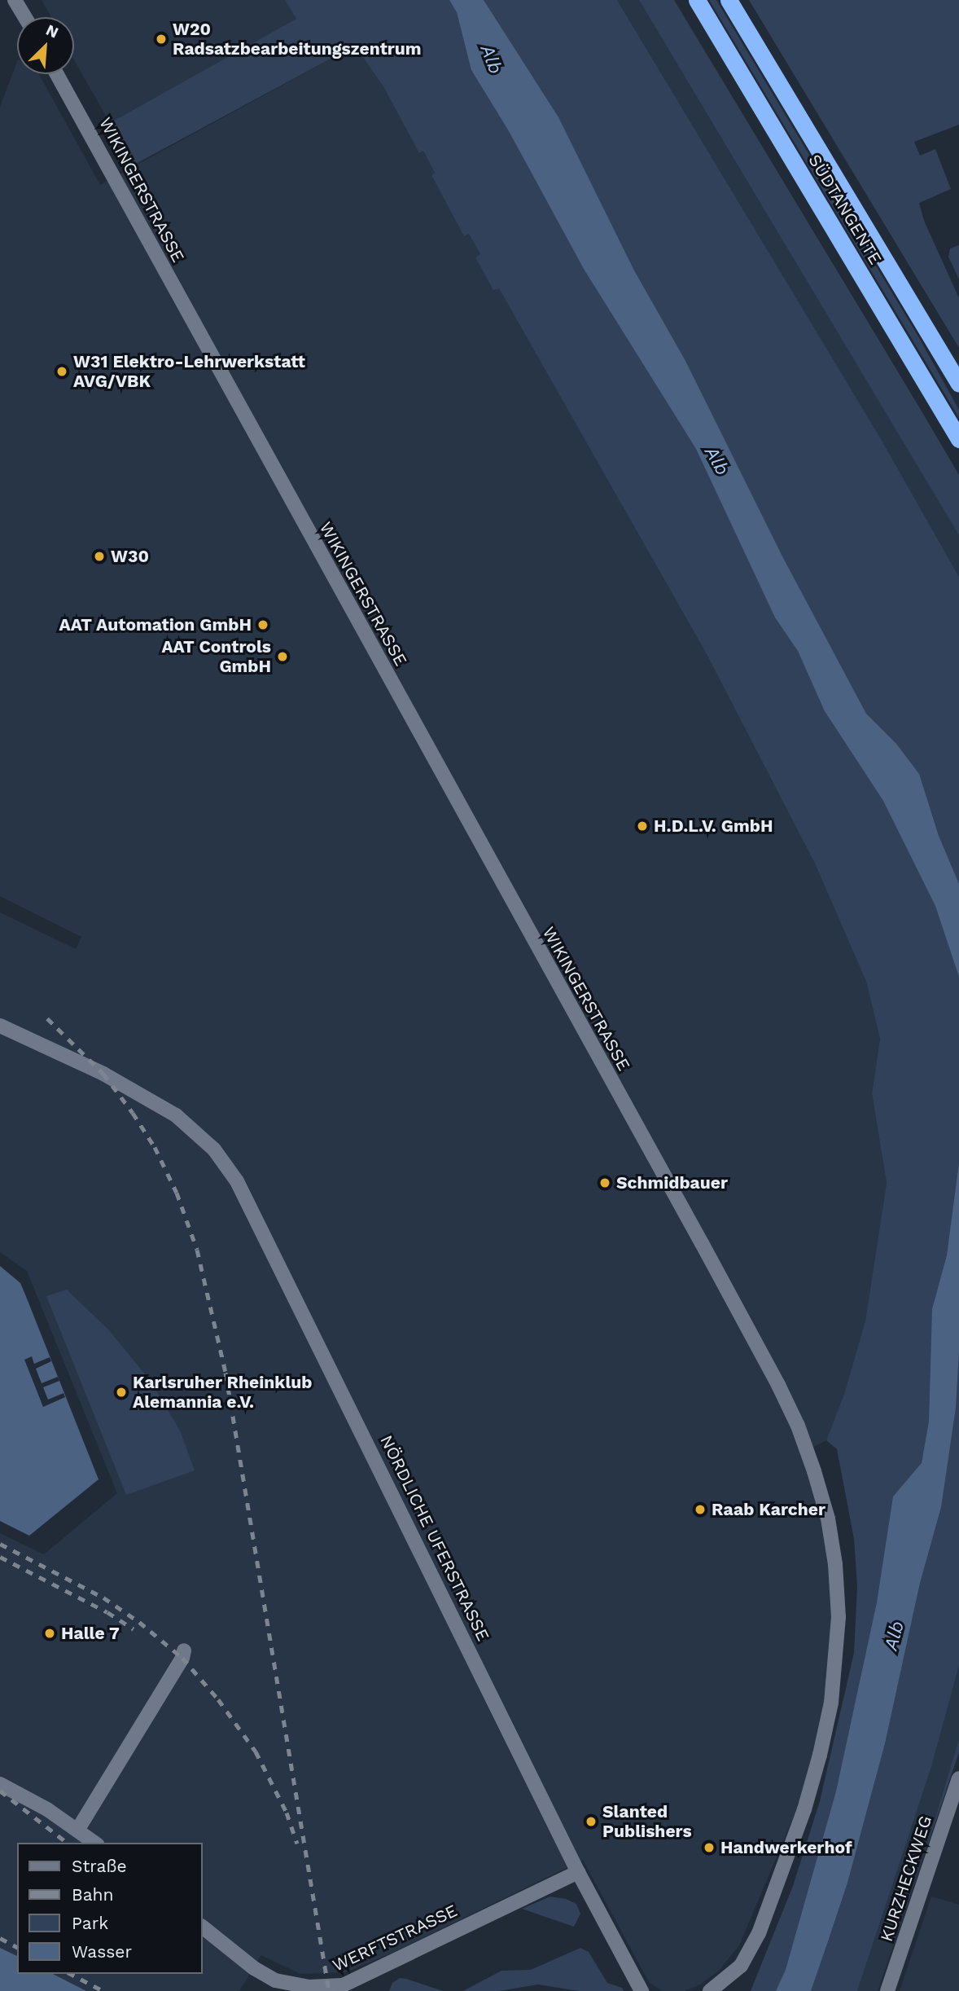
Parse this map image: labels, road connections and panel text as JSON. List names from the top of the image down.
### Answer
{
  "streets": {
    "highway": ["SÜDTANGENTE"],
    "street": [
      "WIKINGERSTRASSE",
      "NÖRDLICHE UFERSTRASSE",
      "KURZHECKWEG",
      "WERFTSTRASSE"
    ]
  },
  "crossings": [
    ["NÖRDLICHE UFERSTRASSE", "WERFTSTRASSE"]
  ],
  "water": ["Alb"],
  "places": [
    "W20 Radsatzbearbeitungszentrum",
    "W31 Elektro-Lehrwerkstatt AVG/VBK",
    "W30",
    "AAT Automation GmbH",
    "AAT Controls GmbH",
    "H.D.L.V. GmbH",
    "Schmidbauer",
    "Karlsruher Rheinklub Alemannia e.V.",
    "Raab Karcher",
    "Halle 7",
    "Slanted Publishers",
    "Handwerkerhof"
  ],
  "legend": [
    "Straße",
    "Bahn",
    "Park",
    "Wasser"
  ],
  "north": "top right"
}
